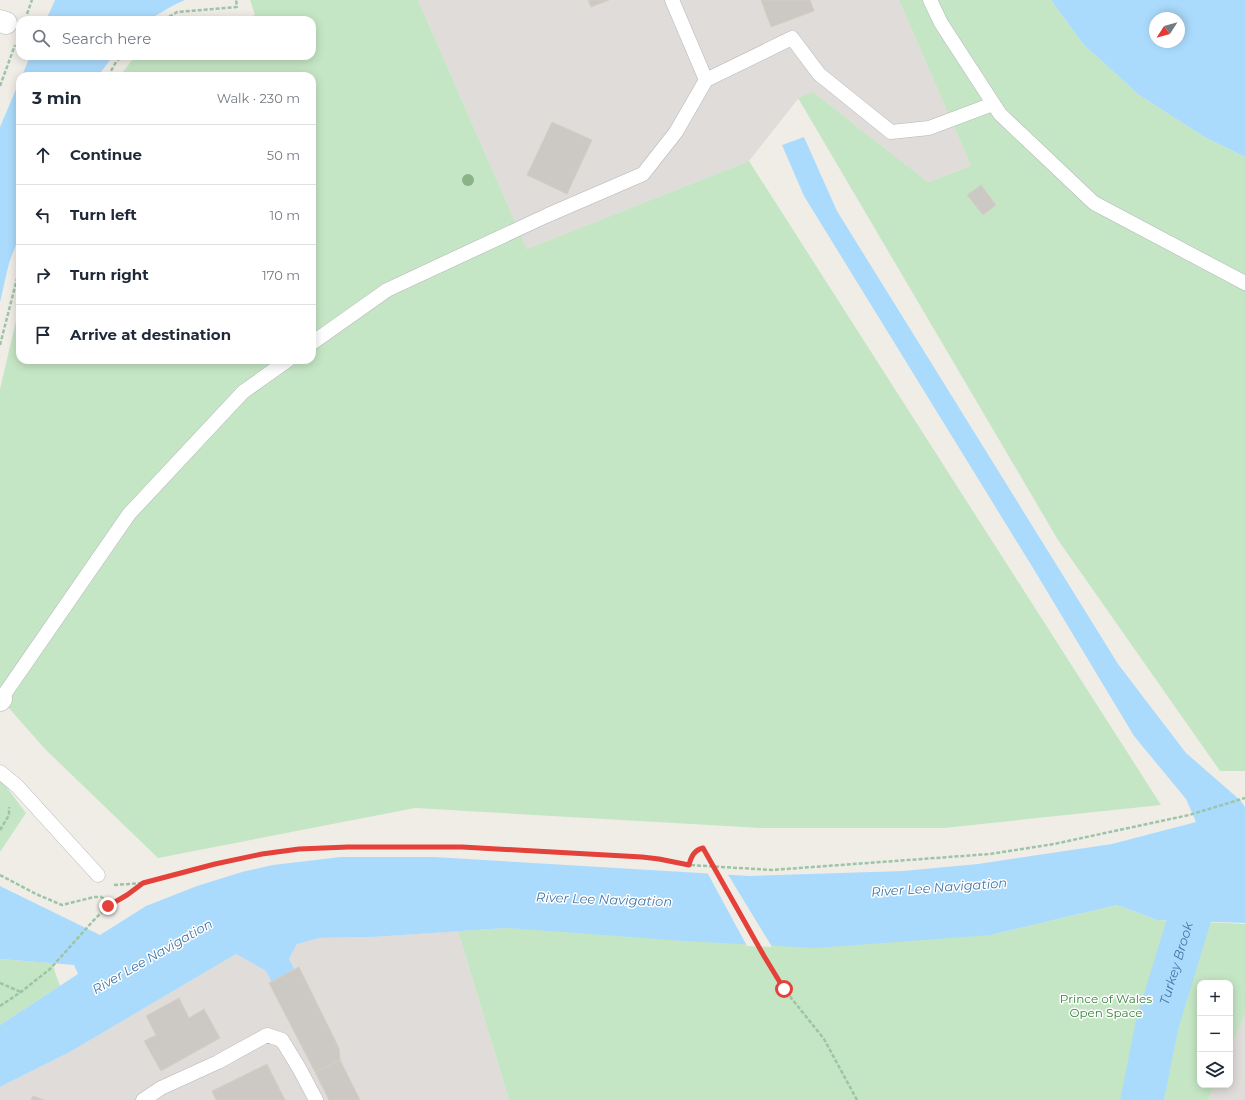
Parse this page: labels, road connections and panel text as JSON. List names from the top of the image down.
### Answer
{
  "water": ["River Lee Navigation", "Turkey Brook"],
  "parks": ["Prince of Wales Open Space"],
  "north": "bottom left",
  "page": {
    "search": "Search here",
    "heading": ["3 min", "Walk · 230 m"],
    "list": [
      ["Continue", "50 m"],
      ["Turn left", "10 m"],
      ["Turn right", "170 m"],
      "Arrive at destination"
    ],
    "map_buttons": ["+", "−"]
  }
}
